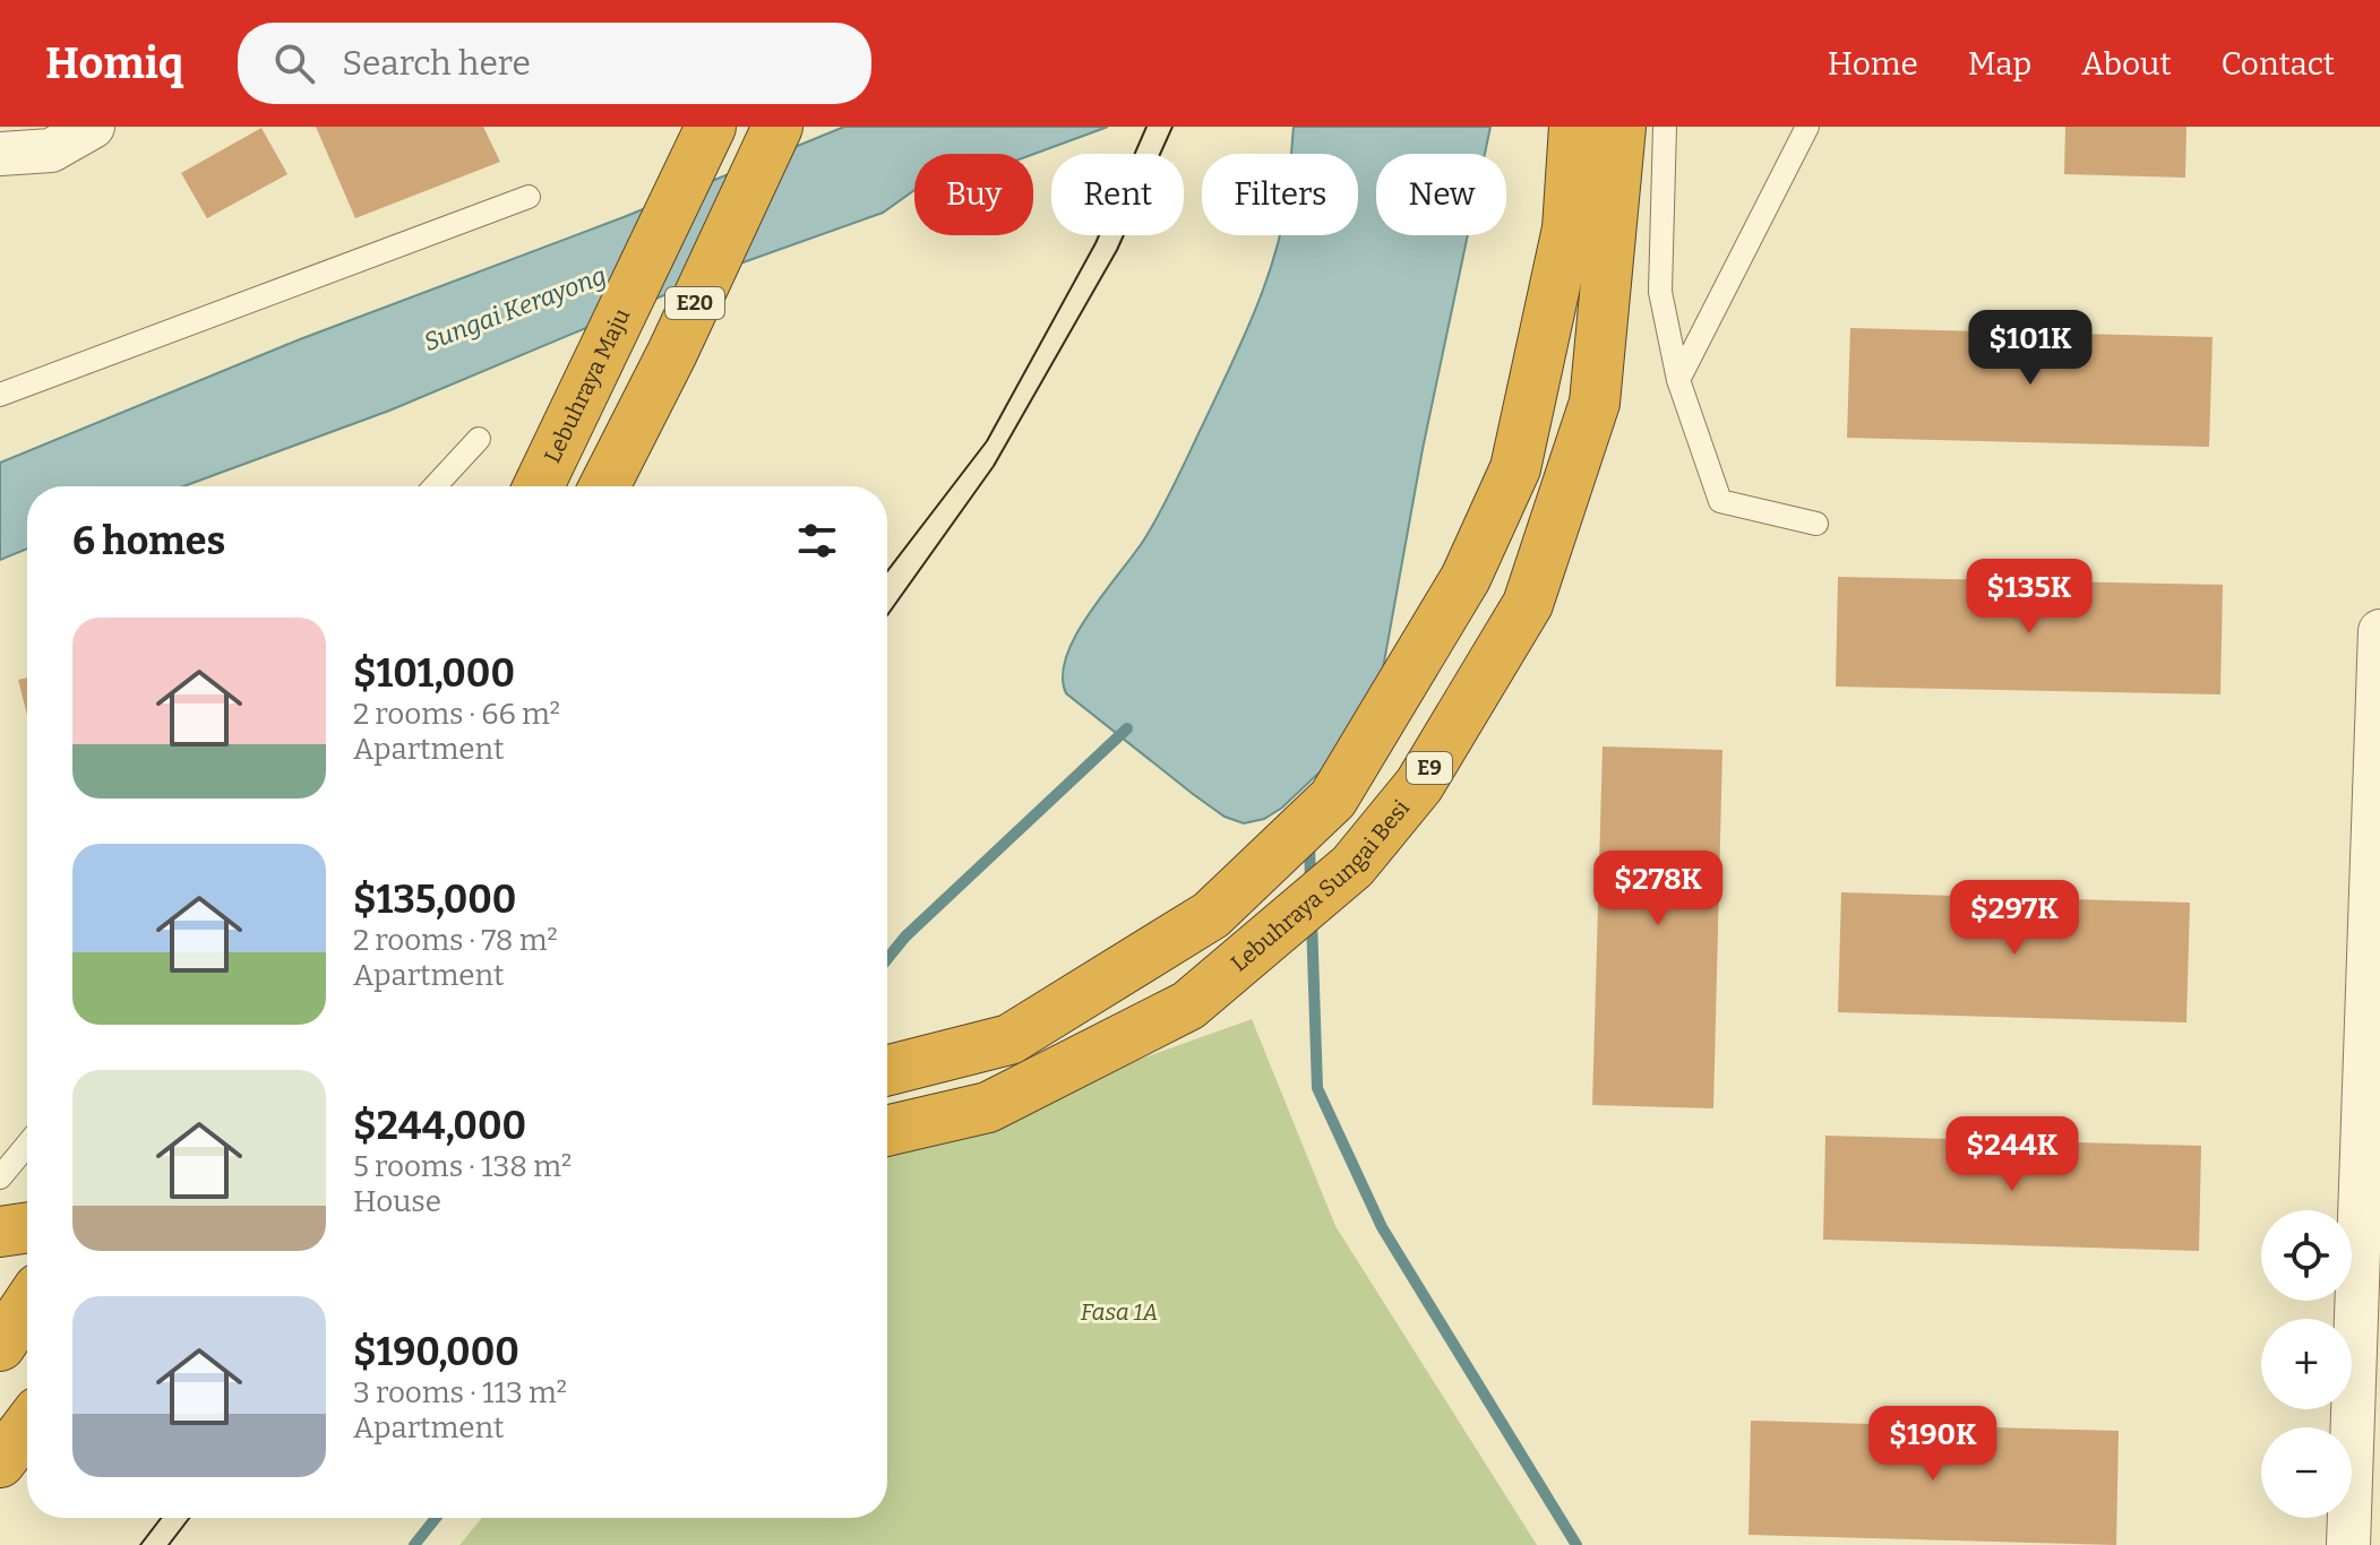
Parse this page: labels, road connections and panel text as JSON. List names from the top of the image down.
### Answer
{
  "streets": {
    "highway": [
      "E20",
      "Lebuhraya Maju",
      "E9",
      "Lebuhraya Sungai Besi"
    ]
  },
  "water": ["Sungai Kerayong"],
  "parks": ["Fasa 1A"],
  "page": {
    "header": "Homiq",
    "search": "Search here",
    "nav": [
      "Home",
      "Map",
      "About",
      "Contact"
    ],
    "chip": [
      "Buy",
      "Rent",
      "Filters",
      "New"
    ],
    "price": [
      "$101K",
      "$135K",
      "$278K",
      "$297K",
      "$244K",
      "$190K"
    ],
    "heading": "6 homes",
    "list": [
      {
        "name": "$101,000",
        "note": "2 rooms · 66 m² · Apartment"
      },
      {
        "name": "$135,000",
        "note": "2 rooms · 78 m² · Apartment"
      },
      {
        "name": "$244,000",
        "note": "5 rooms · 138 m² · House"
      },
      {
        "name": "$190,000",
        "note": "3 rooms · 113 m² · Apartment"
      }
    ],
    "map_buttons": ["+", "−"]
  }
}
